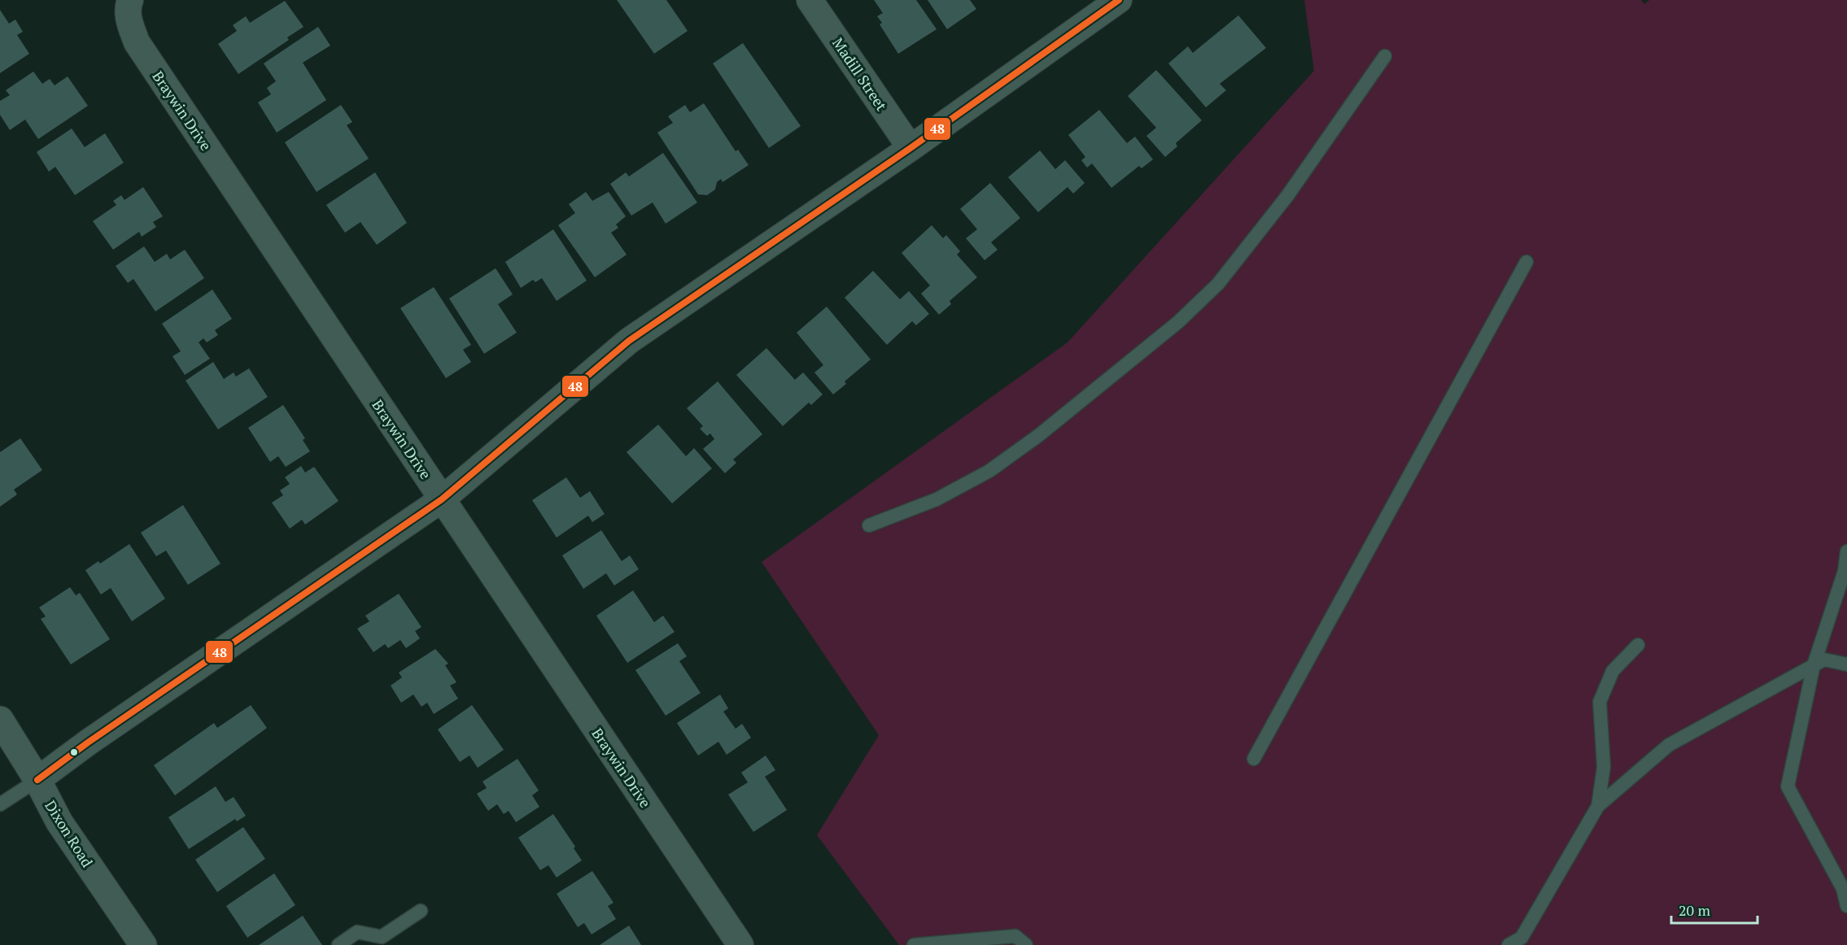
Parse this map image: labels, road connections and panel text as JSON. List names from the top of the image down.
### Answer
{
  "streets": {
    "main road": ["Dixon Road"],
    "street": ["Madill Street", "Braywin Drive"]
  },
  "lines": ["transit line 48"],
  "scale_bar": "20 m"
}
